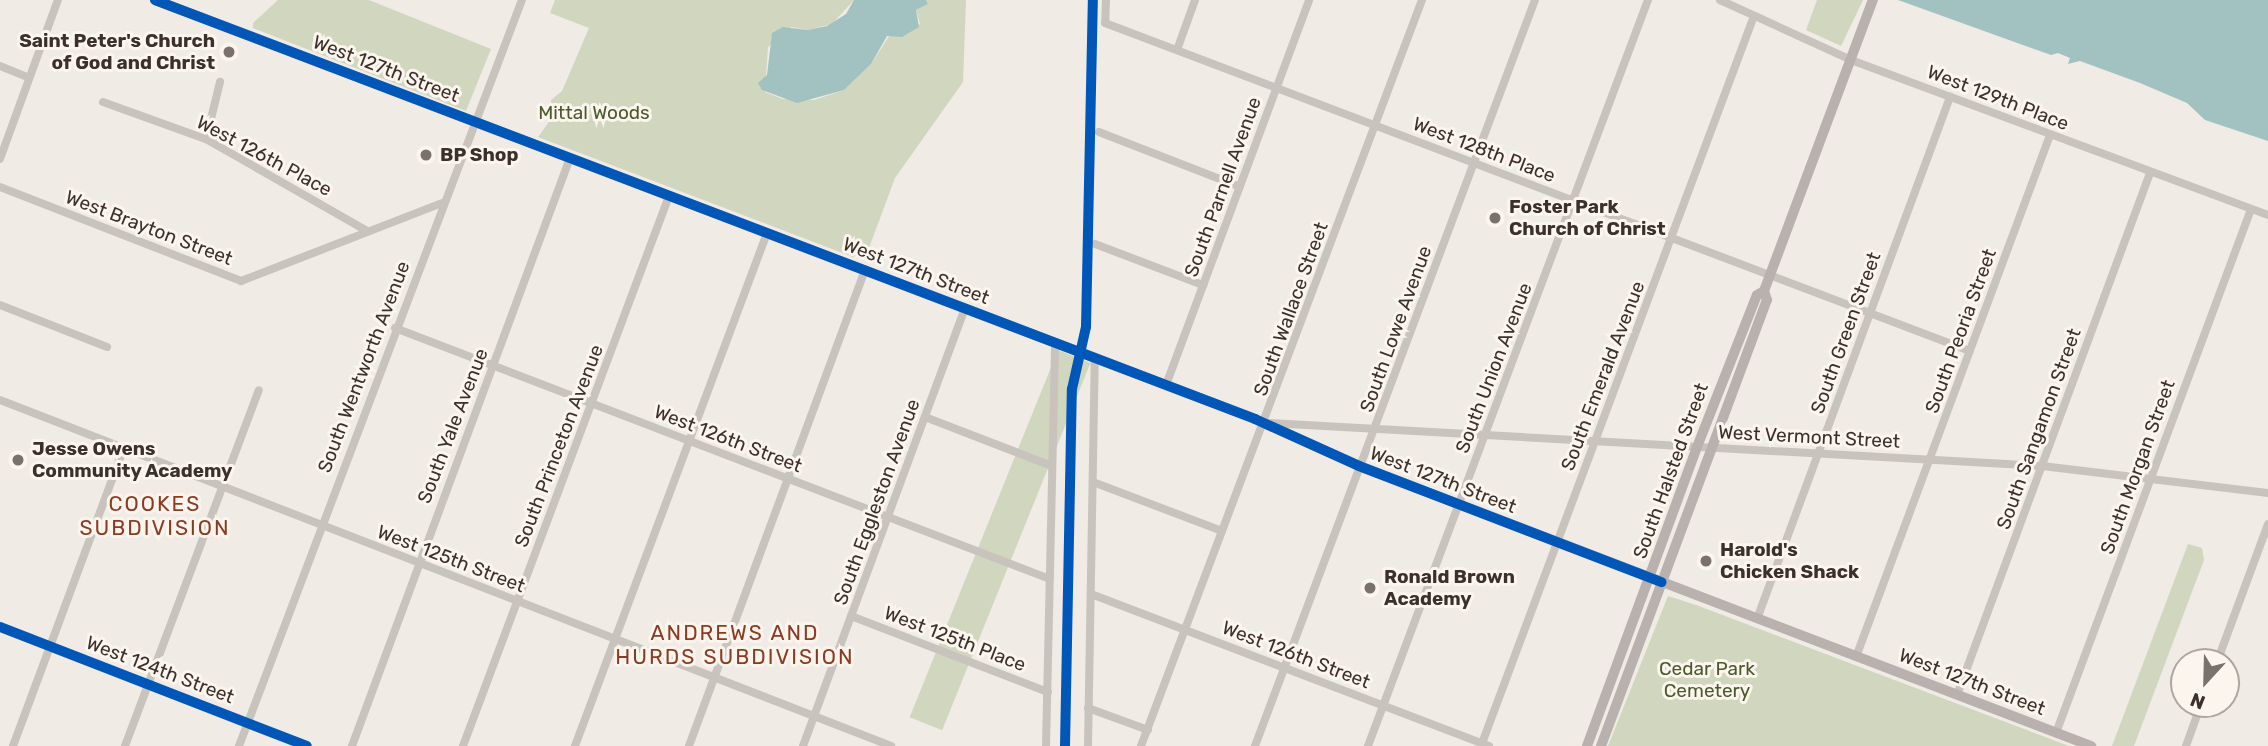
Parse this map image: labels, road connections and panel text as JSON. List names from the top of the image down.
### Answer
{
  "streets": {
    "main road": ["West 127th Street", "South Halsted Street"],
    "street": [
      "West 129th Place",
      "West 128th Place",
      "West 126th Place",
      "South Parnell Avenue",
      "West Brayton Street",
      "South Wallace Street",
      "South Lowe Avenue",
      "South Peoria Street",
      "South Green Street",
      "South Wentworth Avenue",
      "South Union Avenue",
      "South Emerald Avenue",
      "South Yale Avenue",
      "South Sangamon Street",
      "West Vermont Street",
      "West 126th Street",
      "South Princeton Avenue",
      "South Morgan Street",
      "South Eggleston Avenue",
      "West 125th Street",
      "West 125th Place",
      "West 124th Street"
    ]
  },
  "crossings": [
    ["West 127th Street", "South Parnell Avenue"],
    ["West 127th Street", "South Wallace Street"],
    ["West 127th Street", "South Lowe Avenue"],
    ["West 127th Street", "South Peoria Street"],
    ["West 127th Street", "South Green Street"],
    ["West 127th Street", "South Wentworth Avenue"],
    ["West 127th Street", "South Union Avenue"],
    ["West 127th Street", "South Emerald Avenue"],
    ["West 127th Street", "South Yale Avenue"],
    ["West 127th Street", "South Sangamon Street"],
    ["West 127th Street", "West Vermont Street"],
    ["West 127th Street", "South Princeton Avenue"],
    ["West 127th Street", "South Morgan Street"],
    ["West 127th Street", "South Halsted Street"],
    ["West 127th Street", "South Eggleston Avenue"],
    ["West 129th Place", "South Peoria Street"],
    ["West 129th Place", "South Green Street"],
    ["West 129th Place", "South Emerald Avenue"],
    ["West 129th Place", "South Sangamon Street"],
    ["West 129th Place", "South Morgan Street"],
    ["West 129th Place", "South Halsted Street"],
    ["West 128th Place", "South Parnell Avenue"],
    ["West 128th Place", "South Wallace Street"],
    ["West 128th Place", "South Lowe Avenue"],
    ["West 128th Place", "South Peoria Street"],
    ["West 128th Place", "South Green Street"],
    ["West 128th Place", "South Union Avenue"],
    ["West 128th Place", "South Emerald Avenue"],
    ["West 128th Place", "South Halsted Street"],
    ["West 126th Place", "West Brayton Street"],
    ["West Brayton Street", "South Wentworth Avenue"],
    ["South Wallace Street", "West Vermont Street"],
    ["South Wallace Street", "West 126th Street"],
    ["South Lowe Avenue", "West Vermont Street"],
    ["South Lowe Avenue", "West 126th Street"],
    ["South Peoria Street", "West Vermont Street"],
    ["South Green Street", "West Vermont Street"],
    ["South Wentworth Avenue", "West 126th Street"],
    ["South Wentworth Avenue", "West 125th Street"],
    ["South Wentworth Avenue", "West 124th Street"],
    ["South Union Avenue", "West Vermont Street"],
    ["South Union Avenue", "West 126th Street"],
    ["South Emerald Avenue", "West Vermont Street"],
    ["South Emerald Avenue", "West 126th Street"],
    ["South Yale Avenue", "West 126th Street"],
    ["South Yale Avenue", "West 125th Street"],
    ["South Sangamon Street", "West Vermont Street"],
    ["West Vermont Street", "South Morgan Street"],
    ["West Vermont Street", "South Halsted Street"],
    ["West 126th Street", "South Princeton Avenue"],
    ["West 126th Street", "South Eggleston Avenue"],
    ["South Princeton Avenue", "West 125th Street"],
    ["South Eggleston Avenue", "West 125th Street"],
    ["South Eggleston Avenue", "West 125th Place"]
  ],
  "districts": ["COOKES SUBDIVISION", "ANDREWS AND HURDS SUBDIVISION"],
  "parks": ["Mittal Woods", "Cedar Park Cemetery"],
  "places": [
    "Saint Peter's Church of God and Christ",
    "BP Shop",
    "Foster Park Church of Christ",
    "Jesse Owens Community Academy",
    "Harold's Chicken Shack",
    "Ronald Brown Academy"
  ],
  "north": "bottom"
}
